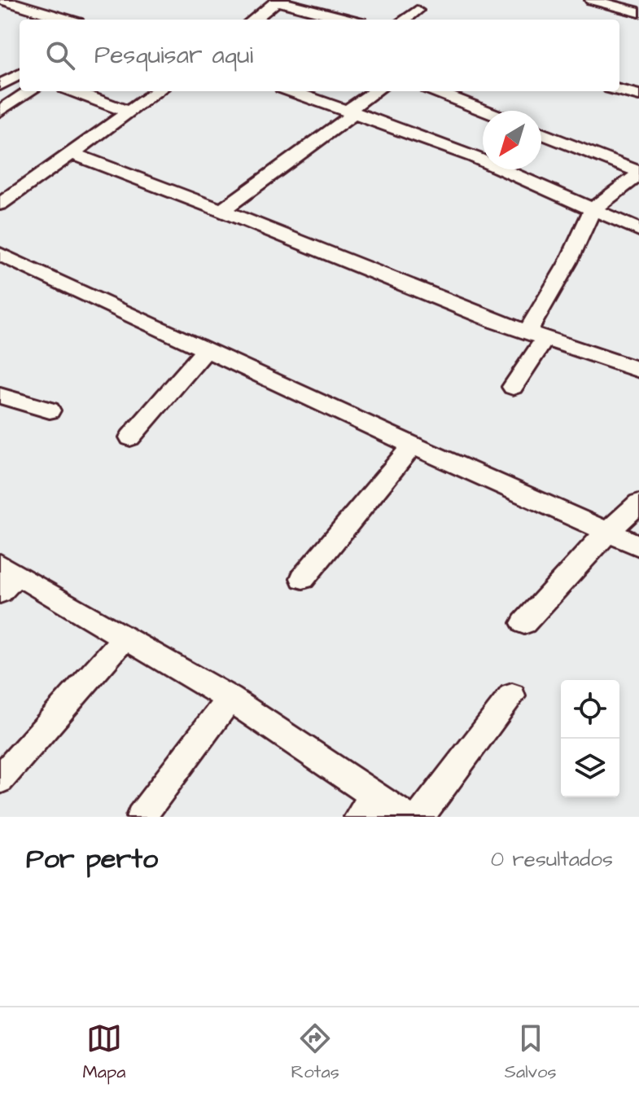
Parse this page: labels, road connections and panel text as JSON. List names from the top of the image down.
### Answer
{
  "north": "bottom left",
  "page": {
    "search": "Pesquisar aqui",
    "heading": ["Por perto", "0 resultados"],
    "nav": ["Mapa", "Rotas", "Salvos"]
  }
}
